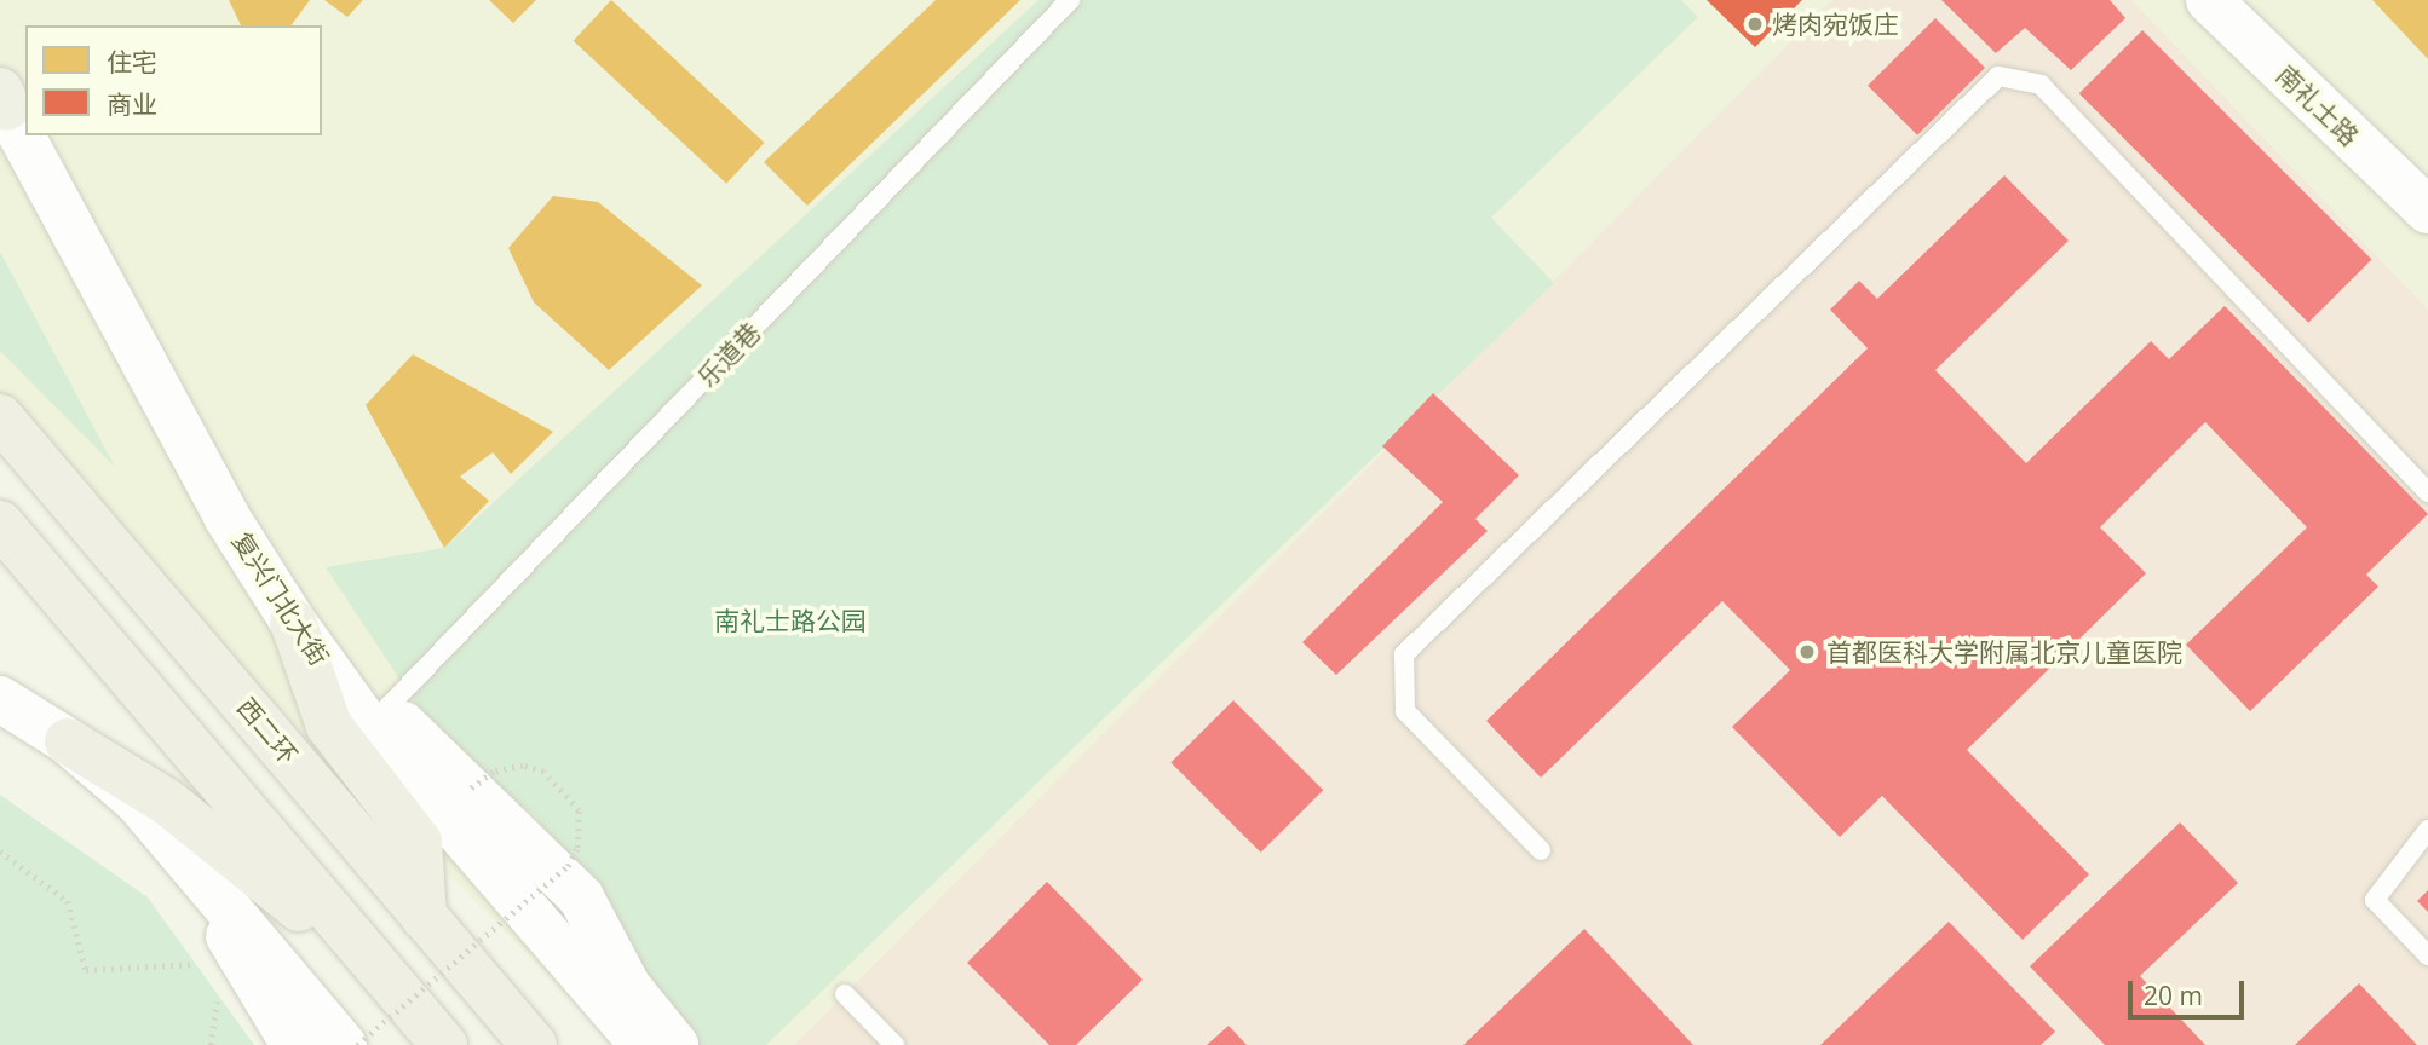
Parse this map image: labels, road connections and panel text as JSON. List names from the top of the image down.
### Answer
{
  "streets": {
    "highway": ["西二环"],
    "street": ["南礼士路", "复兴门北大街"],
    "lane": ["乐道巷"]
  },
  "parks": ["南礼士路公园"],
  "places": ["烤肉宛饭庄", "首都医科大学附属北京儿童医院"],
  "legend": ["住宅", "商业"],
  "scale_bar": "20 m"
}
